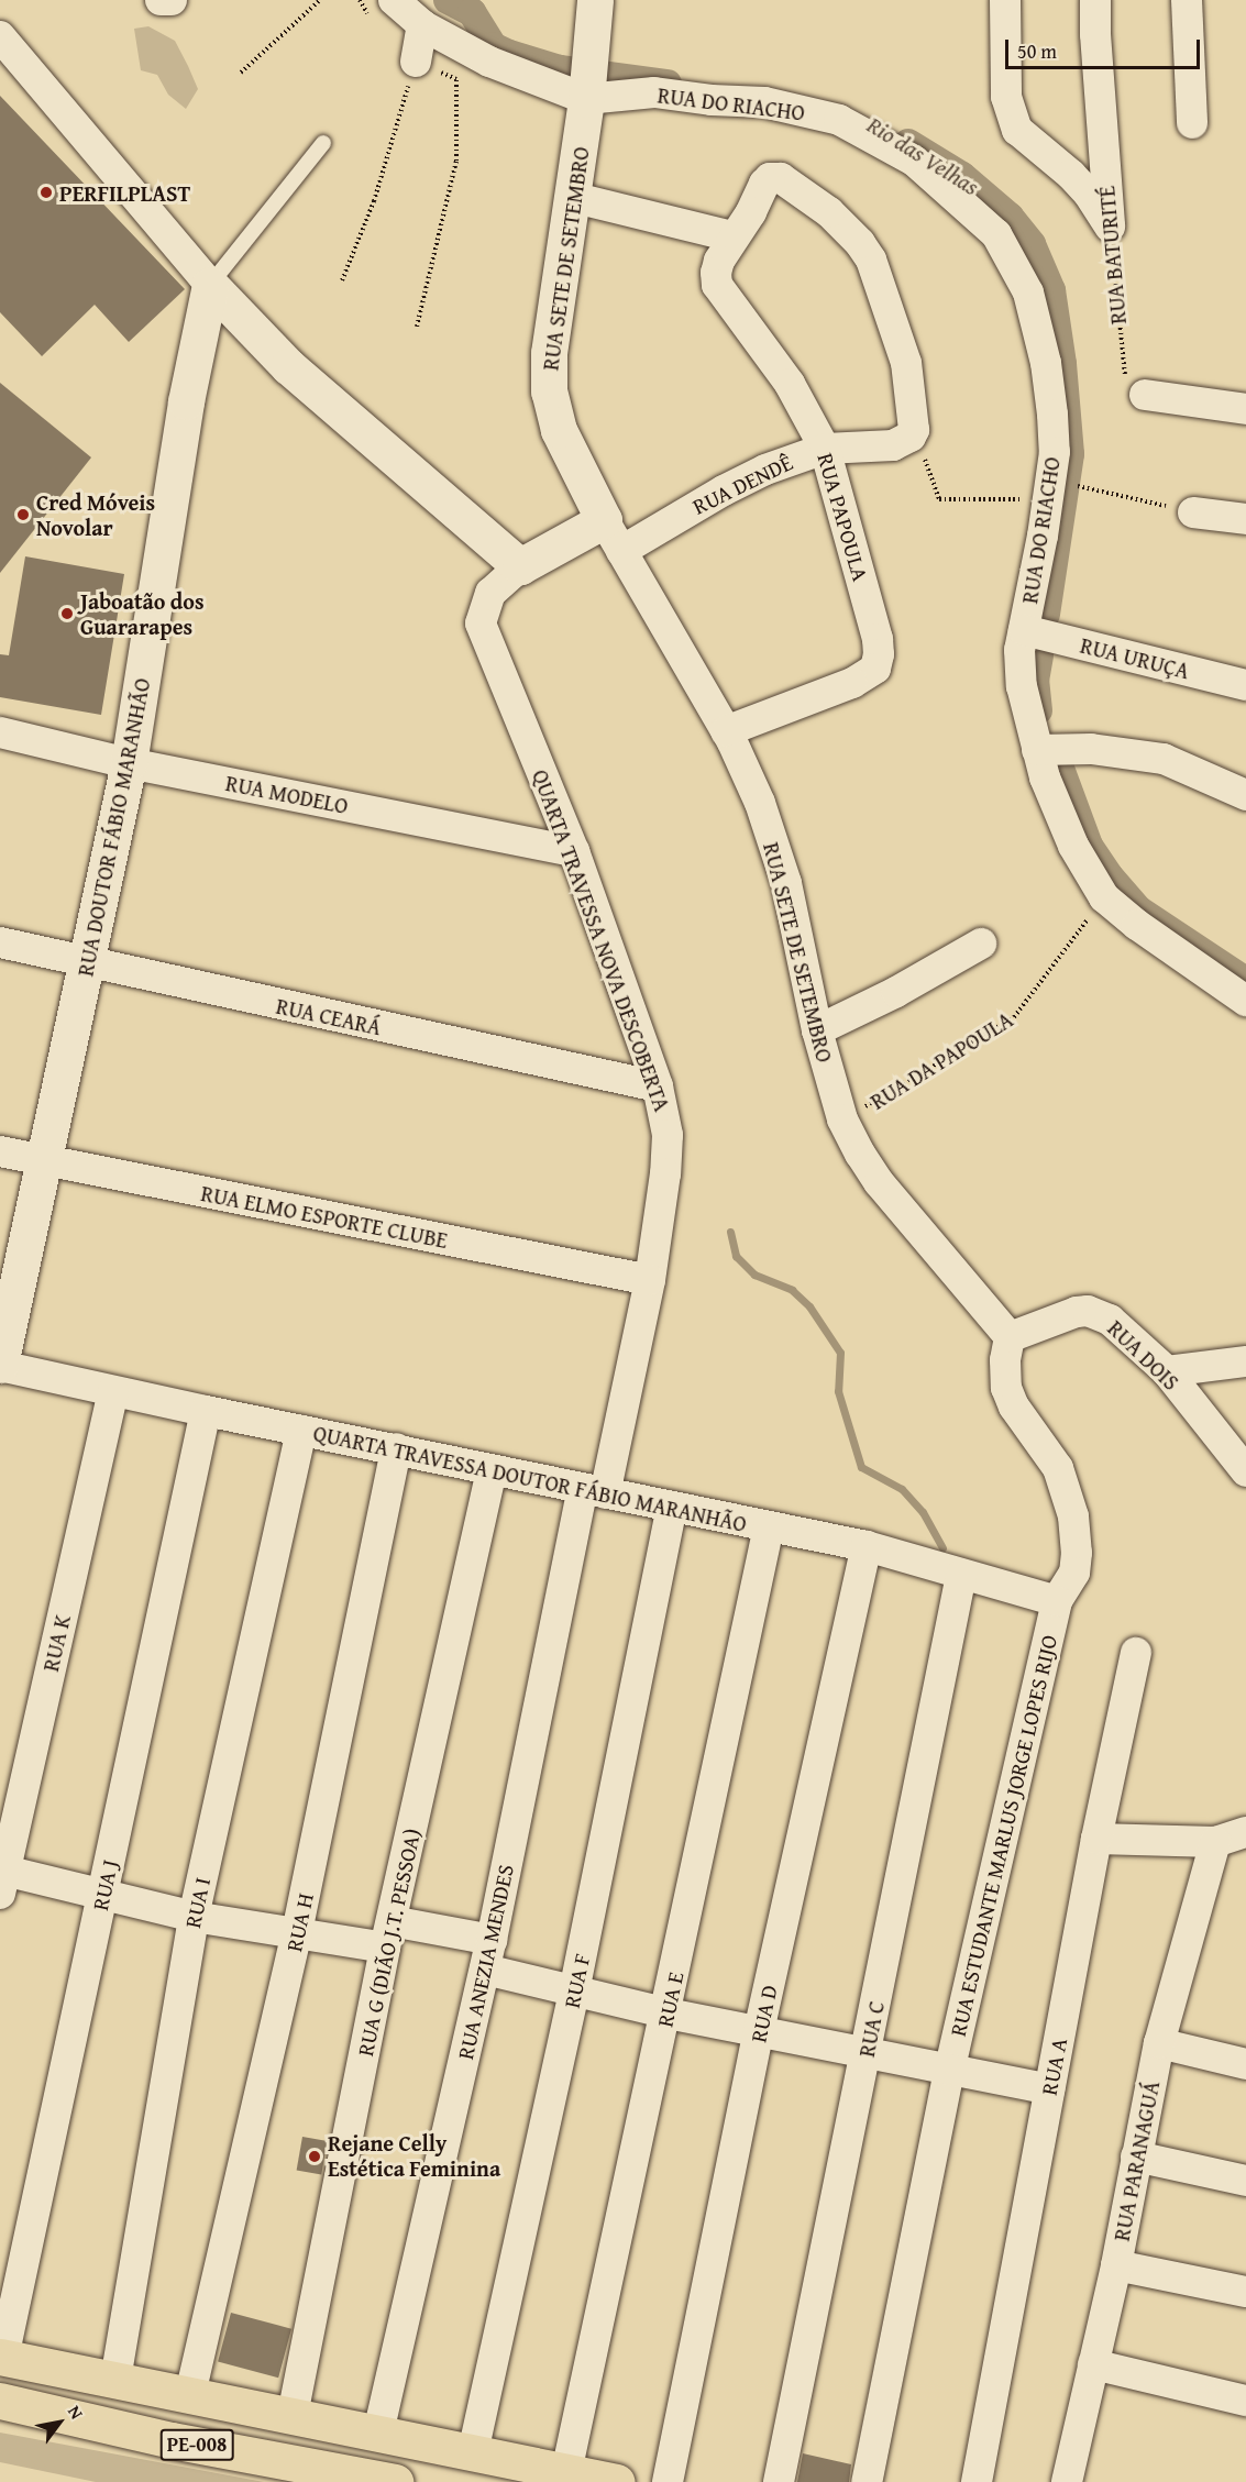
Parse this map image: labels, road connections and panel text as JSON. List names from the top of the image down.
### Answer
{
  "streets": {
    "main road": ["PE-008"],
    "street": [
      "RUA DO RIACHO",
      "RUA BATURITÉ",
      "RUA SETE DE SETEMBRO",
      "RUA DENDÊ",
      "RUA PAPOULA",
      "RUA URUÇA",
      "RUA MODELO",
      "RUA DOUTOR FÁBIO MARANHÃO",
      "QUARTA TRAVESSA NOVA DESCOBERTA",
      "RUA CEARÁ",
      "RUA ELMO ESPORTE CLUBE",
      "RUA DOIS",
      "QUARTA TRAVESSA DOUTOR FÁBIO MARANHÃO",
      "RUA K",
      "RUA ESTUDANTE MARLUS JORGE LOPES RIJO",
      "RUA J",
      "RUA I",
      "RUA H",
      "RUA G (DIÃO J.T. PESSOA)",
      "RUA ANEZIA MENDES",
      "RUA F",
      "RUA E",
      "RUA D",
      "RUA C",
      "RUA A",
      "RUA PARANAGUÁ"
    ],
    "path": ["RUA DA PAPOULA"]
  },
  "crossings": [
    ["RUA DO RIACHO", "RUA SETE DE SETEMBRO"],
    ["RUA DO RIACHO", "RUA URUÇA"],
    ["RUA DO RIACHO", "RUA DA PAPOULA"],
    ["RUA SETE DE SETEMBRO", "RUA DENDÊ"],
    ["RUA SETE DE SETEMBRO", "RUA PAPOULA"],
    ["RUA SETE DE SETEMBRO", "QUARTA TRAVESSA NOVA DESCOBERTA"],
    ["RUA SETE DE SETEMBRO", "RUA DA PAPOULA"],
    ["RUA SETE DE SETEMBRO", "RUA DOIS"],
    ["RUA DENDÊ", "RUA PAPOULA"],
    ["RUA DENDÊ", "QUARTA TRAVESSA NOVA DESCOBERTA"],
    ["RUA MODELO", "RUA DOUTOR FÁBIO MARANHÃO"],
    ["RUA MODELO", "QUARTA TRAVESSA NOVA DESCOBERTA"],
    ["RUA DOUTOR FÁBIO MARANHÃO", "RUA CEARÁ"],
    ["RUA DOUTOR FÁBIO MARANHÃO", "RUA ELMO ESPORTE CLUBE"],
    ["RUA DOUTOR FÁBIO MARANHÃO", "QUARTA TRAVESSA DOUTOR FÁBIO MARANHÃO"],
    ["QUARTA TRAVESSA NOVA DESCOBERTA", "RUA CEARÁ"],
    ["QUARTA TRAVESSA NOVA DESCOBERTA", "RUA ELMO ESPORTE CLUBE"],
    ["QUARTA TRAVESSA NOVA DESCOBERTA", "QUARTA TRAVESSA DOUTOR FÁBIO MARANHÃO"],
    ["QUARTA TRAVESSA NOVA DESCOBERTA", "RUA ANEZIA MENDES"],
    ["QUARTA TRAVESSA DOUTOR FÁBIO MARANHÃO", "RUA K"],
    ["QUARTA TRAVESSA DOUTOR FÁBIO MARANHÃO", "RUA ESTUDANTE MARLUS JORGE LOPES RIJO"],
    ["QUARTA TRAVESSA DOUTOR FÁBIO MARANHÃO", "RUA J"],
    ["QUARTA TRAVESSA DOUTOR FÁBIO MARANHÃO", "RUA I"],
    ["QUARTA TRAVESSA DOUTOR FÁBIO MARANHÃO", "RUA H"],
    ["QUARTA TRAVESSA DOUTOR FÁBIO MARANHÃO", "RUA G (DIÃO J.T. PESSOA)"],
    ["QUARTA TRAVESSA DOUTOR FÁBIO MARANHÃO", "RUA ANEZIA MENDES"],
    ["QUARTA TRAVESSA DOUTOR FÁBIO MARANHÃO", "RUA F"],
    ["QUARTA TRAVESSA DOUTOR FÁBIO MARANHÃO", "RUA E"],
    ["QUARTA TRAVESSA DOUTOR FÁBIO MARANHÃO", "RUA D"],
    ["QUARTA TRAVESSA DOUTOR FÁBIO MARANHÃO", "RUA C"]
  ],
  "water": ["Rio das Velhas"],
  "places": [
    "PERFILPLAST",
    "Cred Móveis Novolar",
    "Jaboatão dos Guararapes",
    "Rejane Celly Estética Feminina"
  ],
  "scale_bar": "50 m",
  "north": "top right"
}
